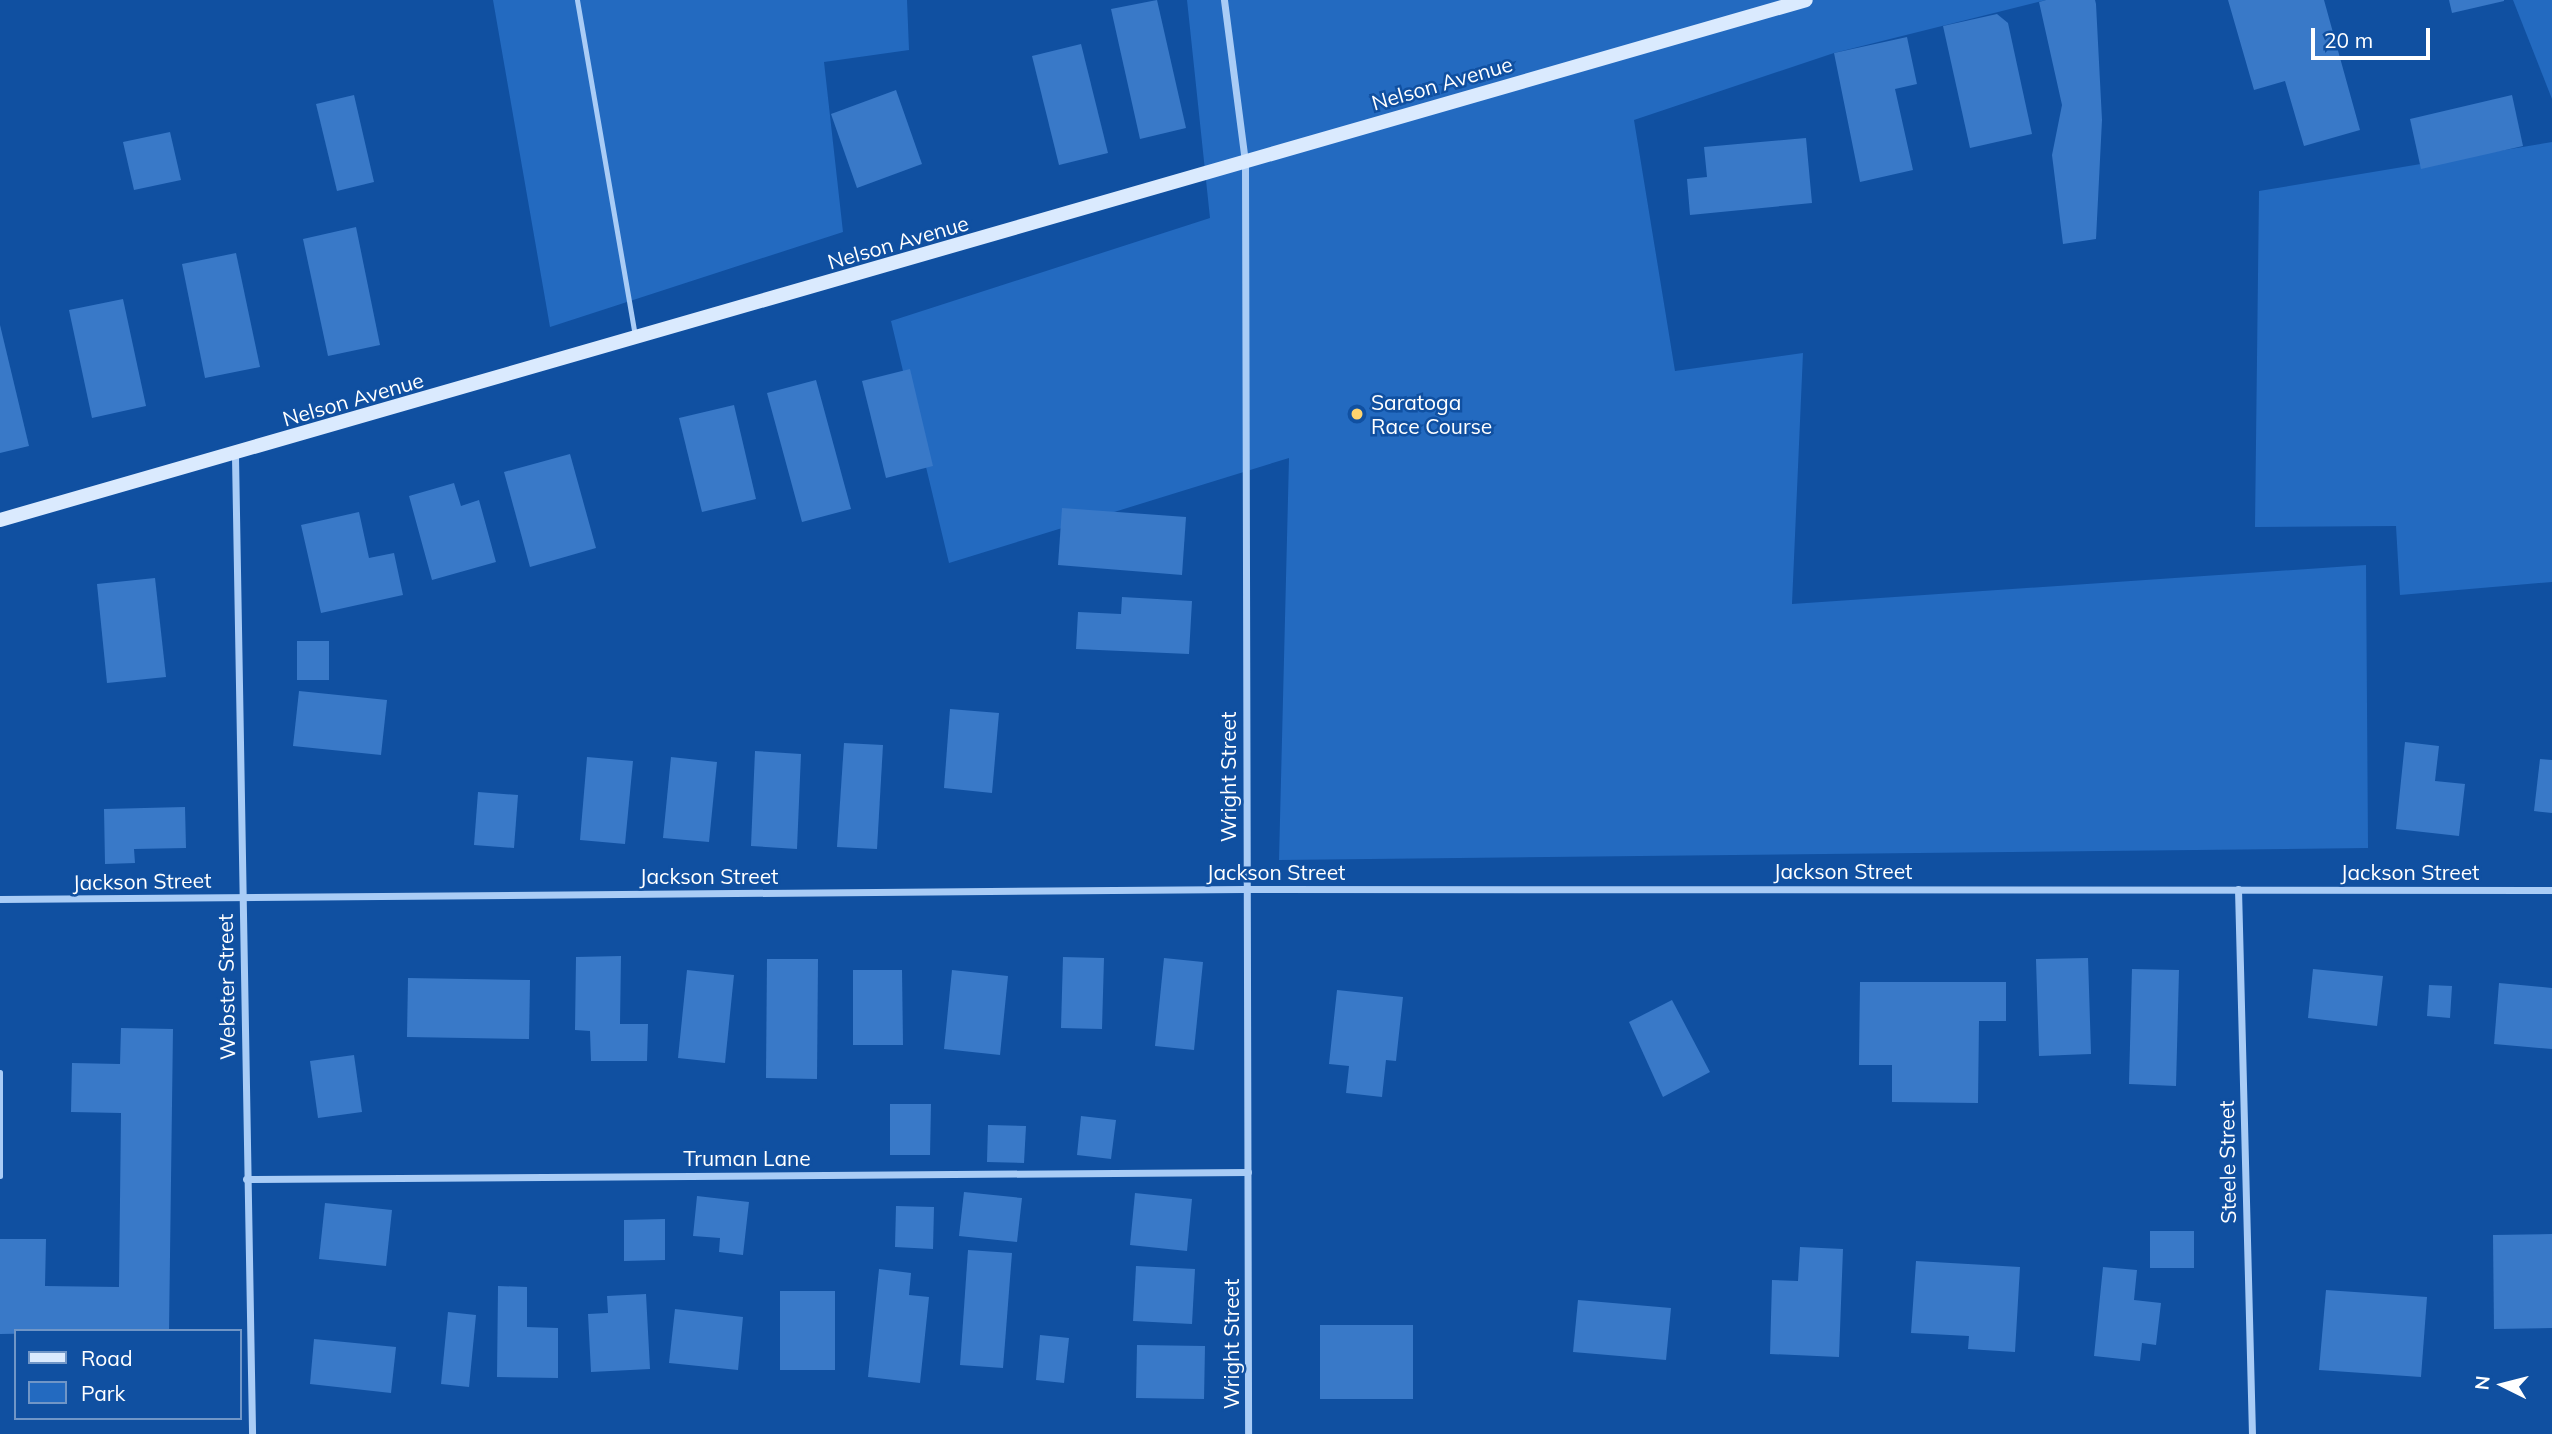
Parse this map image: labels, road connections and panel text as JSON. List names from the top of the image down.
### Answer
{
  "streets": {
    "street": [
      "Nelson Avenue",
      "Wright Street",
      "Jackson Street",
      "Webster Street",
      "Truman Lane",
      "Steele Street"
    ]
  },
  "crossings": [
    ["Nelson Avenue", "Wright Street"],
    ["Nelson Avenue", "Webster Street"],
    ["Wright Street", "Jackson Street"],
    ["Wright Street", "Truman Lane"],
    ["Jackson Street", "Webster Street"],
    ["Jackson Street", "Steele Street"],
    ["Webster Street", "Truman Lane"]
  ],
  "places": ["Saratoga Race Course"],
  "legend": ["Road", "Park"],
  "scale_bar": "20 m",
  "north": "left"
}
